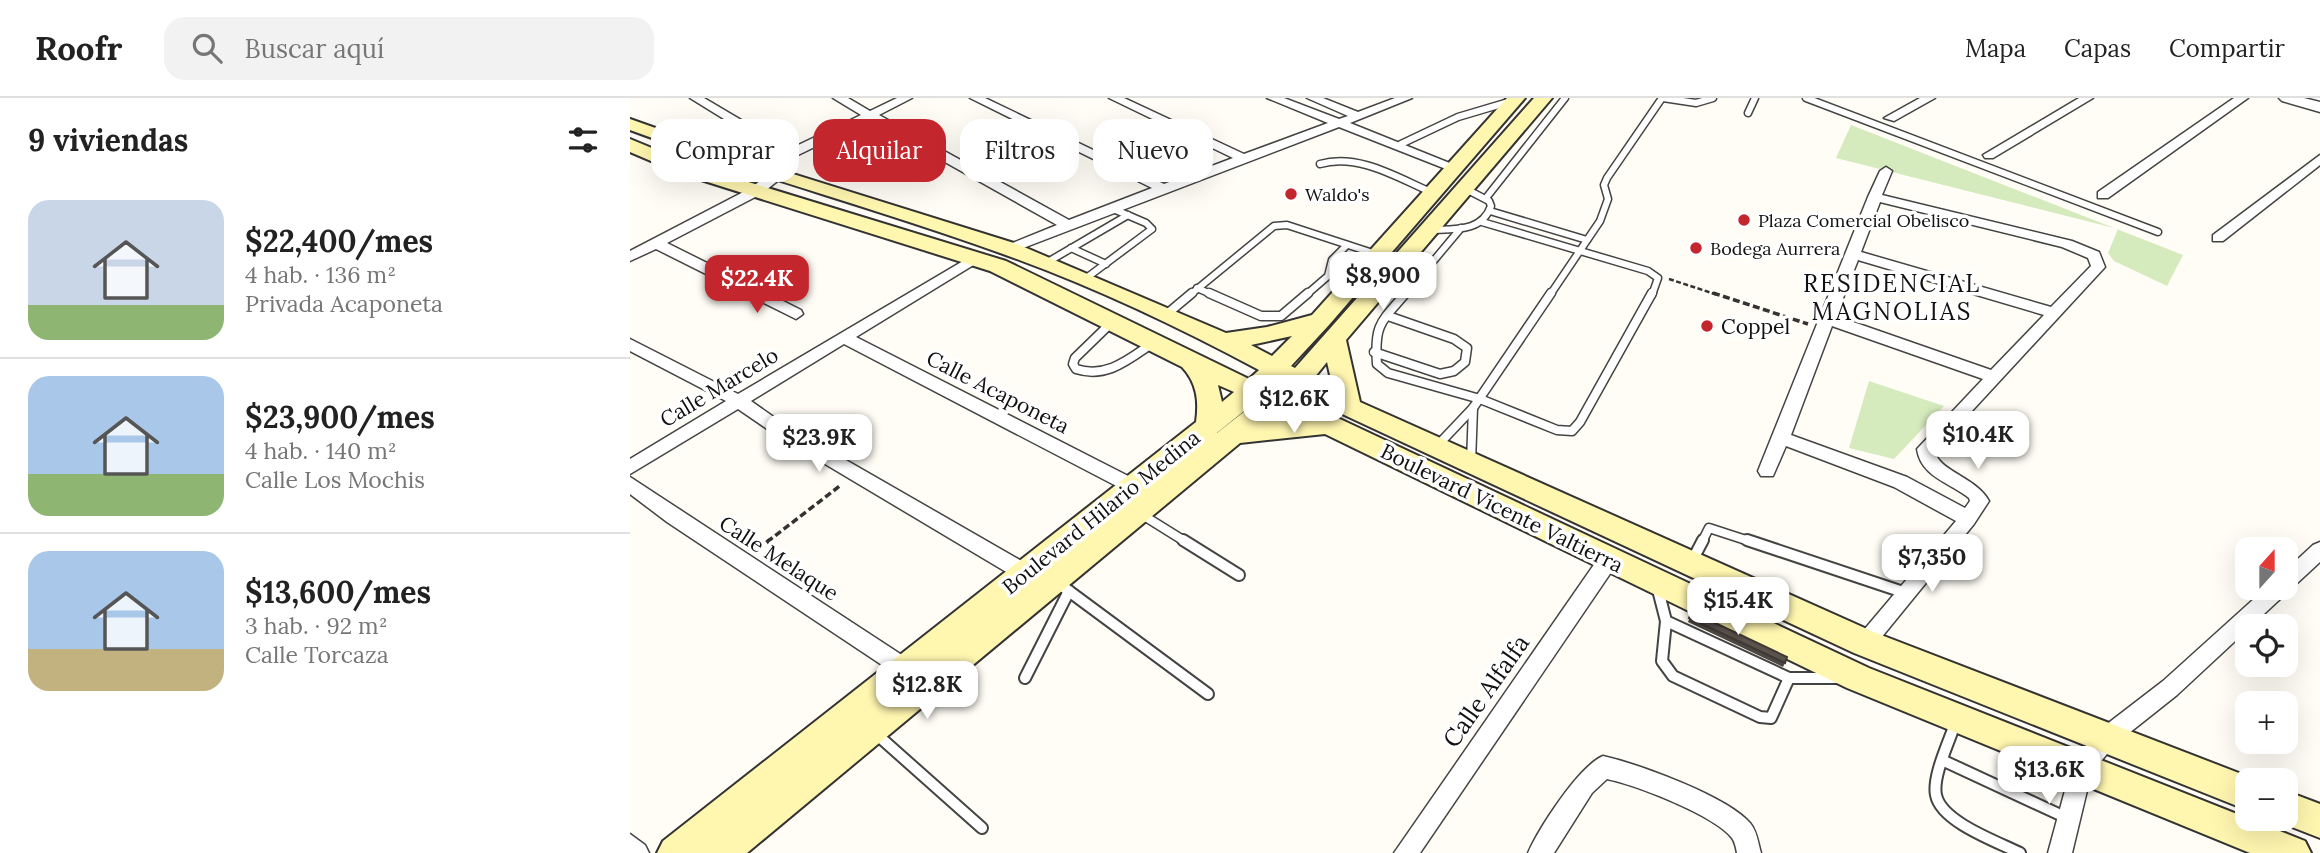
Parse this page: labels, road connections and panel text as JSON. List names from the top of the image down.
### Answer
{
  "streets": {
    "main road": ["Boulevard Vicente Valtierra", "Boulevard Hilario Medina"],
    "street": [
      "Calle Marcelo",
      "Calle Acaponeta",
      "Calle Melaque",
      "Calle Alfalfa"
    ]
  },
  "crossings": [
    ["Calle Marcelo", "Calle Acaponeta"],
    ["Calle Marcelo", "Boulevard Vicente Valtierra"],
    ["Calle Acaponeta", "Boulevard Hilario Medina"],
    ["Boulevard Vicente Valtierra", "Boulevard Hilario Medina"],
    ["Boulevard Vicente Valtierra", "Calle Alfalfa"],
    ["Boulevard Hilario Medina", "Calle Melaque"]
  ],
  "districts": ["RESIDENCIAL MAGNOLIAS"],
  "places": [
    "Waldo's",
    "Plaza Comercial Obelisco",
    "Bodega Aurrera",
    "Coppel"
  ],
  "north": "top",
  "page": {
    "header": "Roofr",
    "search": "Buscar aquí",
    "nav": ["Mapa", "Capas", "Compartir"],
    "heading": "9 viviendas",
    "chip": [
      "Comprar",
      "Alquilar",
      "Filtros",
      "Nuevo"
    ],
    "list": [
      {
        "name": "$22,400/mes",
        "note": "4 hab. · 136 m² · Privada Acaponeta"
      },
      {
        "name": "$23,900/mes",
        "note": "4 hab. · 140 m² · Calle Los Mochis"
      },
      {
        "name": "$13,600/mes",
        "note": "3 hab. · 92 m² · Calle Torcaza"
      }
    ],
    "price": [
      "$8,900",
      "$22.4K",
      "$12.6K",
      "$10.4K",
      "$23.9K",
      "$7,350",
      "$15.4K",
      "$12.8K",
      "$13.6K"
    ],
    "map_buttons": ["+", "−"]
  }
}
